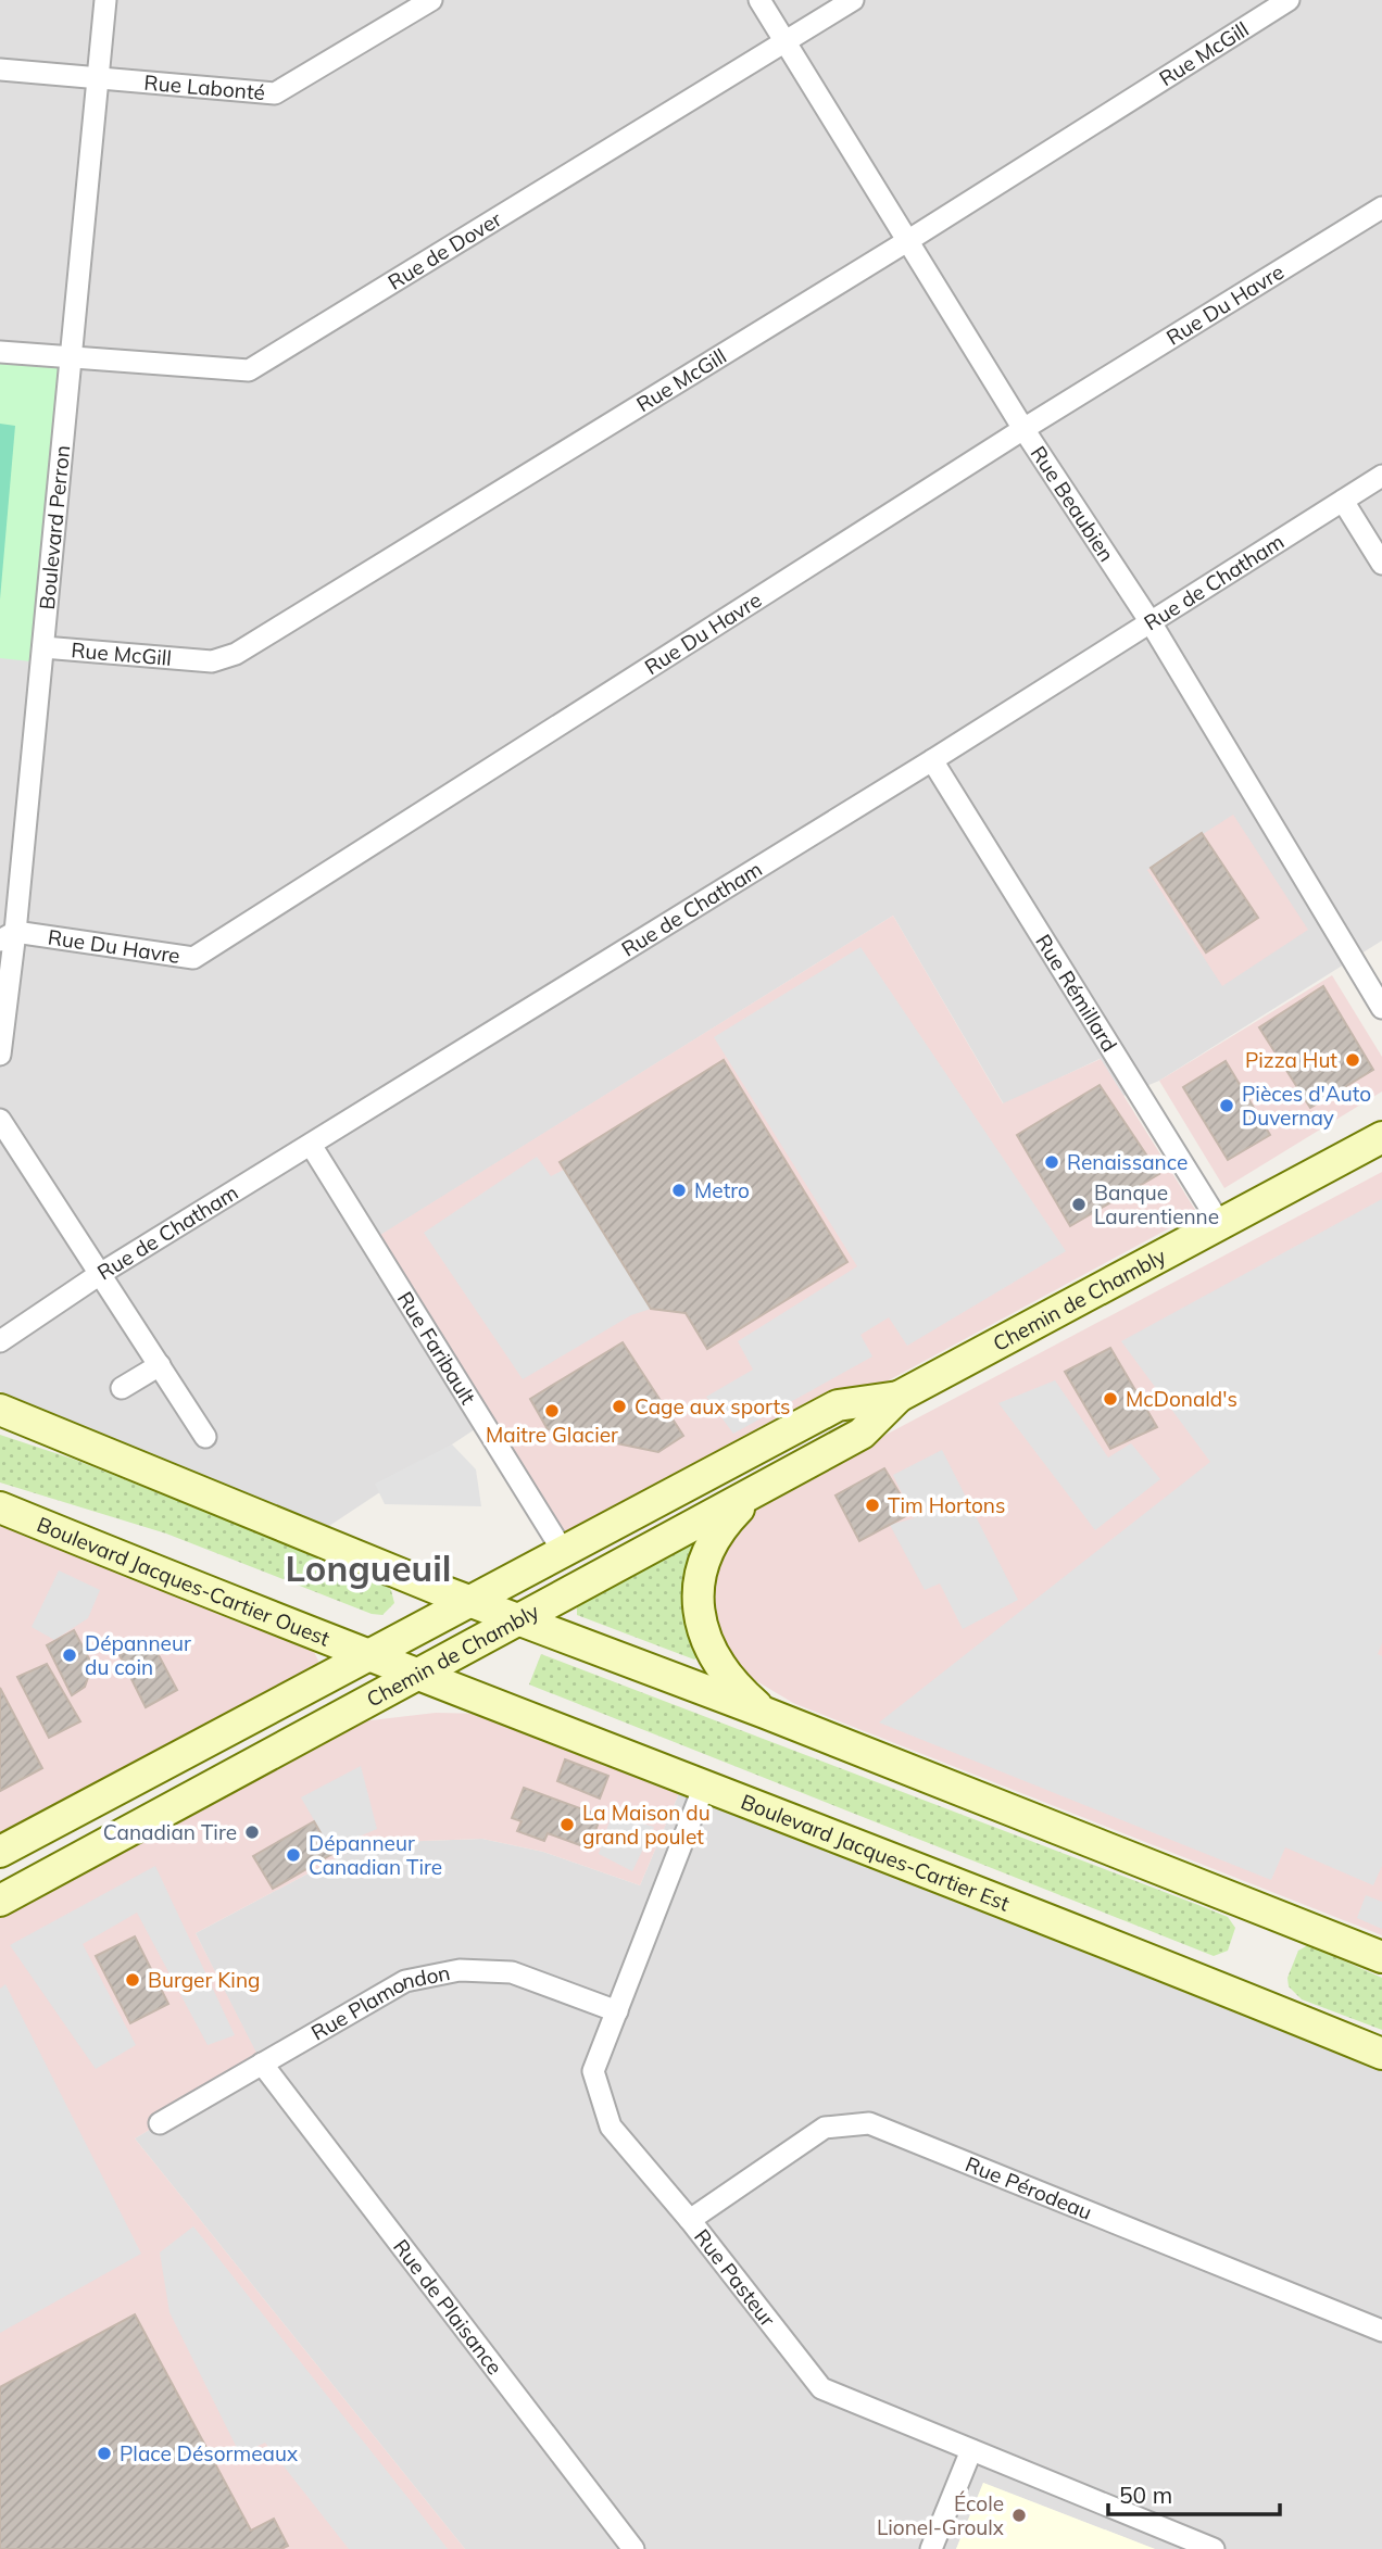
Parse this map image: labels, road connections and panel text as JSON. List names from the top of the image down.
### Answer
{
  "streets": {
    "main road": ["Chemin de Chambly", "Boulevard Jacques-Cartier Ouest", "Boulevard Jacques-Cartier Est"],
    "street": [
      "Rue McGill",
      "Rue Labonté",
      "Rue de Dover",
      "Rue Du Havre",
      "Rue Beaubien",
      "Boulevard Perron",
      "Rue de Chatham",
      "Rue Rémillard",
      "Rue Faribault",
      "Rue Plamondon",
      "Rue Pérodeau",
      "Rue Pasteur",
      "Rue de Plaisance"
    ]
  },
  "crossings": [
    ["Rue McGill", "Rue Beaubien"],
    ["Rue McGill", "Boulevard Perron"],
    ["Rue Labonté", "Boulevard Perron"],
    ["Rue de Dover", "Rue Beaubien"],
    ["Rue de Dover", "Boulevard Perron"],
    ["Rue Du Havre", "Rue Beaubien"],
    ["Rue Du Havre", "Boulevard Perron"],
    ["Rue Beaubien", "Rue de Chatham"],
    ["Rue de Chatham", "Rue Rémillard"],
    ["Rue de Chatham", "Rue Faribault"],
    ["Rue Rémillard", "Chemin de Chambly"],
    ["Chemin de Chambly", "Rue Faribault"],
    ["Chemin de Chambly", "Boulevard Jacques-Cartier Ouest"],
    ["Chemin de Chambly", "Boulevard Jacques-Cartier Est"],
    ["Boulevard Jacques-Cartier Ouest", "Boulevard Jacques-Cartier Est"],
    ["Boulevard Jacques-Cartier Est", "Rue Pasteur"],
    ["Rue Plamondon", "Rue Pasteur"],
    ["Rue Plamondon", "Rue de Plaisance"],
    ["Rue Pérodeau", "Rue Pasteur"]
  ],
  "districts": ["Longueuil"],
  "places": [
    "Pizza Hut",
    "Pièces d'Auto Duvernay",
    "Renaissance",
    "Metro",
    "Banque Laurentienne",
    "McDonald's",
    "Cage aux sports",
    "Maitre Glacier",
    "Tim Hortons",
    "Dépanneur du coin",
    "La Maison du grand poulet",
    "Canadian Tire",
    "Dépanneur Canadian Tire",
    "Burger King",
    "Place Désormeaux",
    "École Lionel-Groulx"
  ],
  "scale_bar": "50 m"
}
